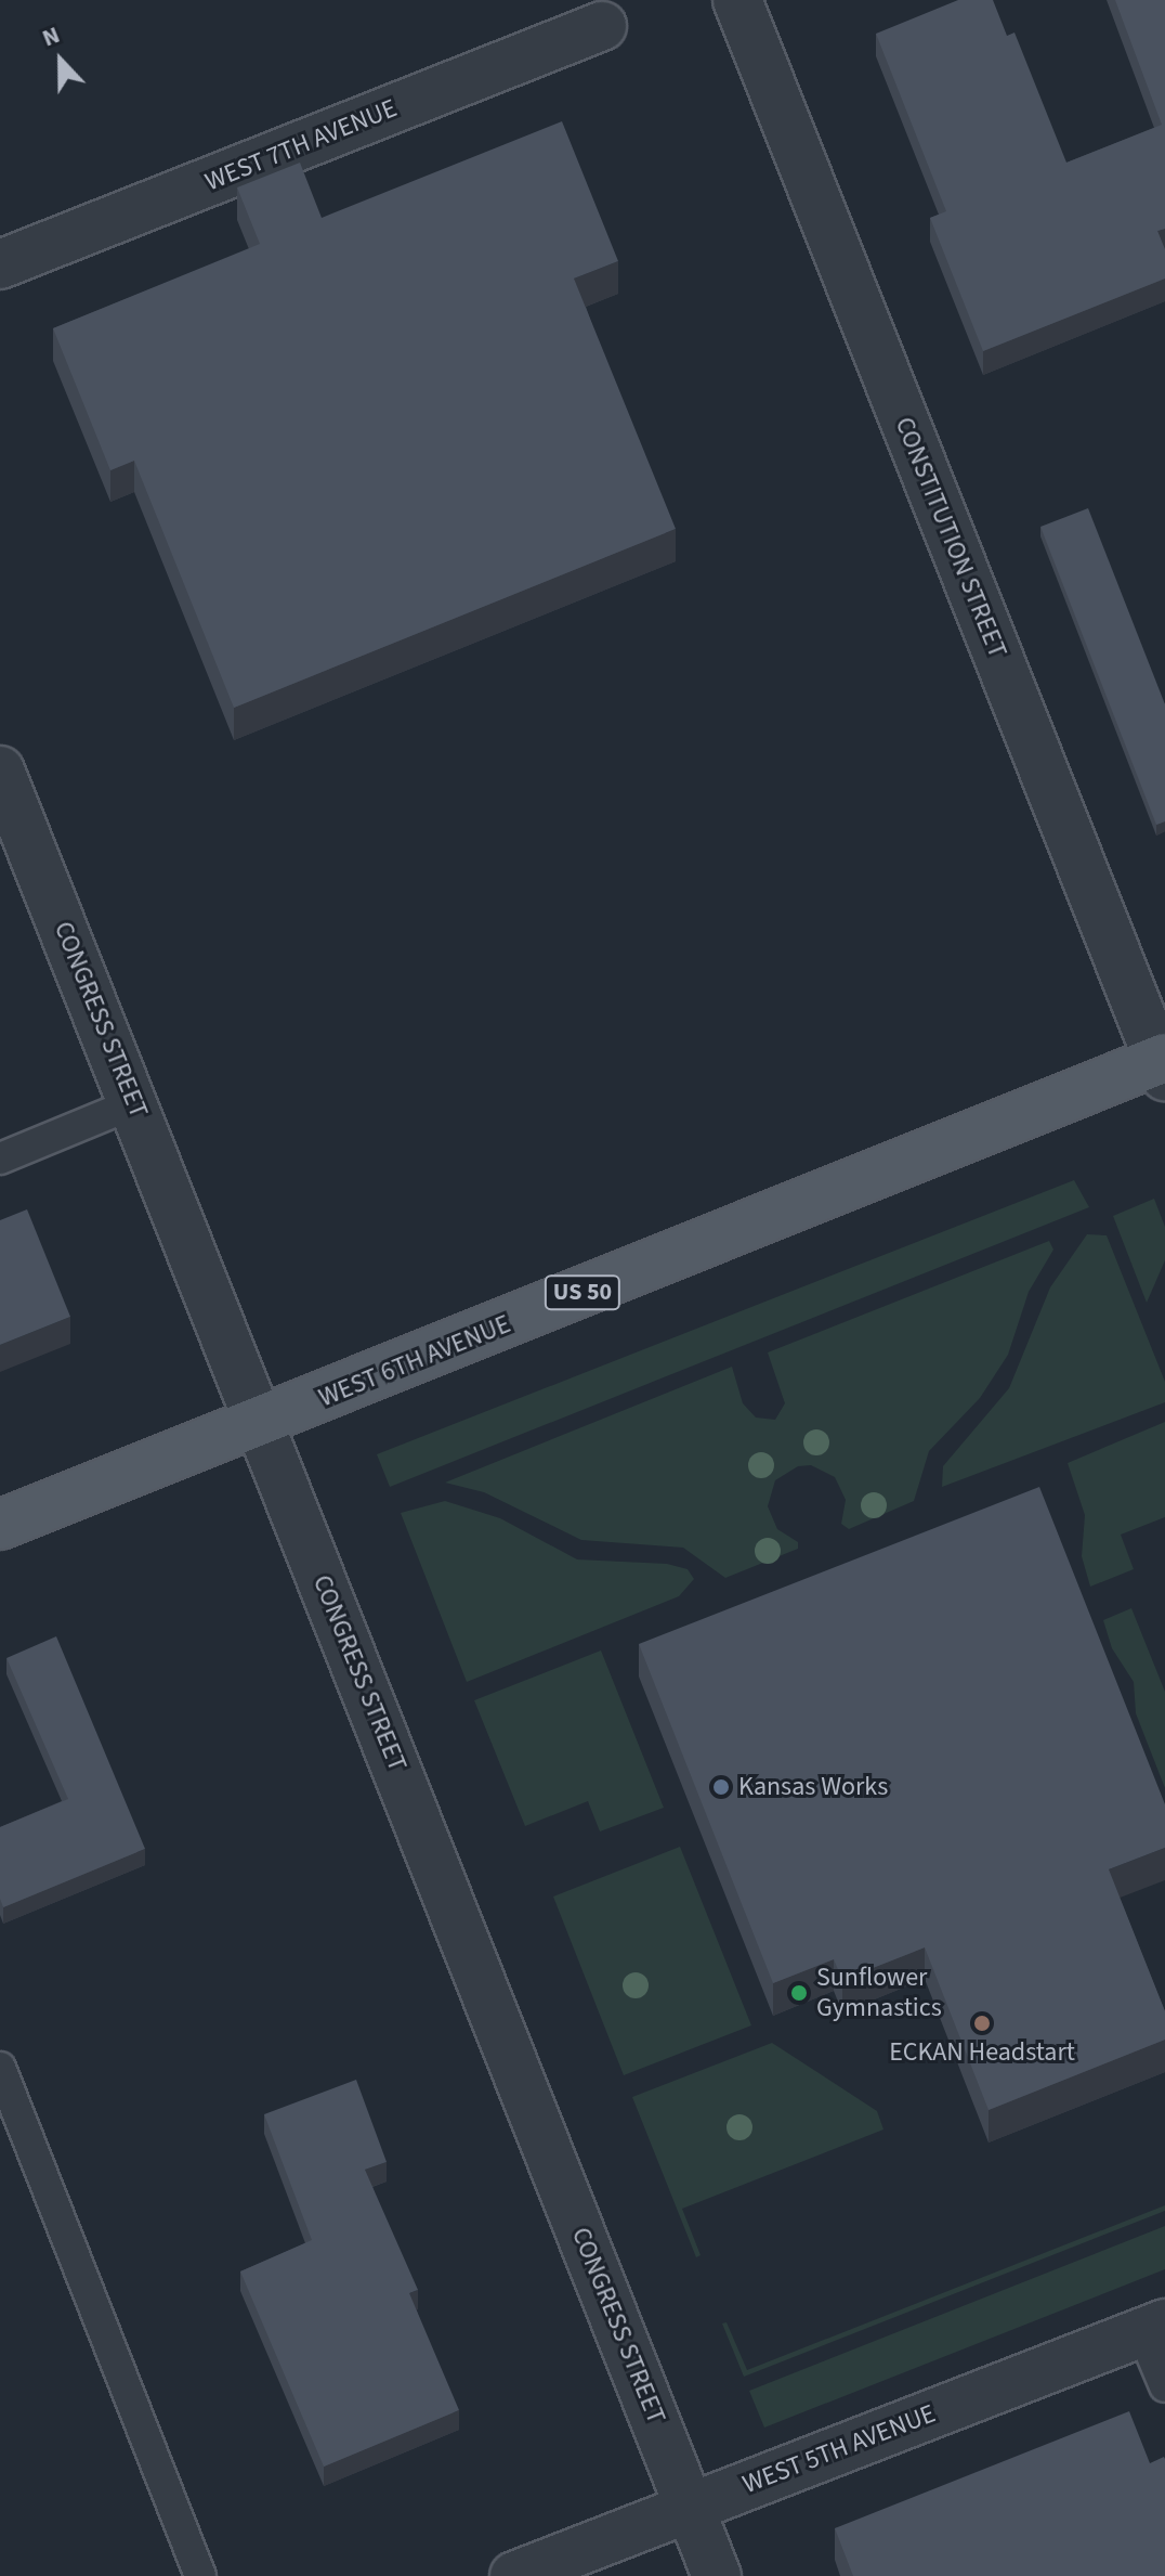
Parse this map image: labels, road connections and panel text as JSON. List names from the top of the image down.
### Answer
{
  "streets": {
    "main road": ["US 50", "WEST 6TH AVENUE"],
    "street": [
      "WEST 7TH AVENUE",
      "CONSTITUTION STREET",
      "CONGRESS STREET",
      "WEST 5TH AVENUE"
    ]
  },
  "crossings": [
    ["CONSTITUTION STREET", "WEST 6TH AVENUE"],
    ["CONGRESS STREET", "WEST 6TH AVENUE"],
    ["CONGRESS STREET", "WEST 5TH AVENUE"]
  ],
  "places": ["Kansas Works", "Sunflower Gymnastics", "ECKAN Headstart"],
  "north": "top"
}
